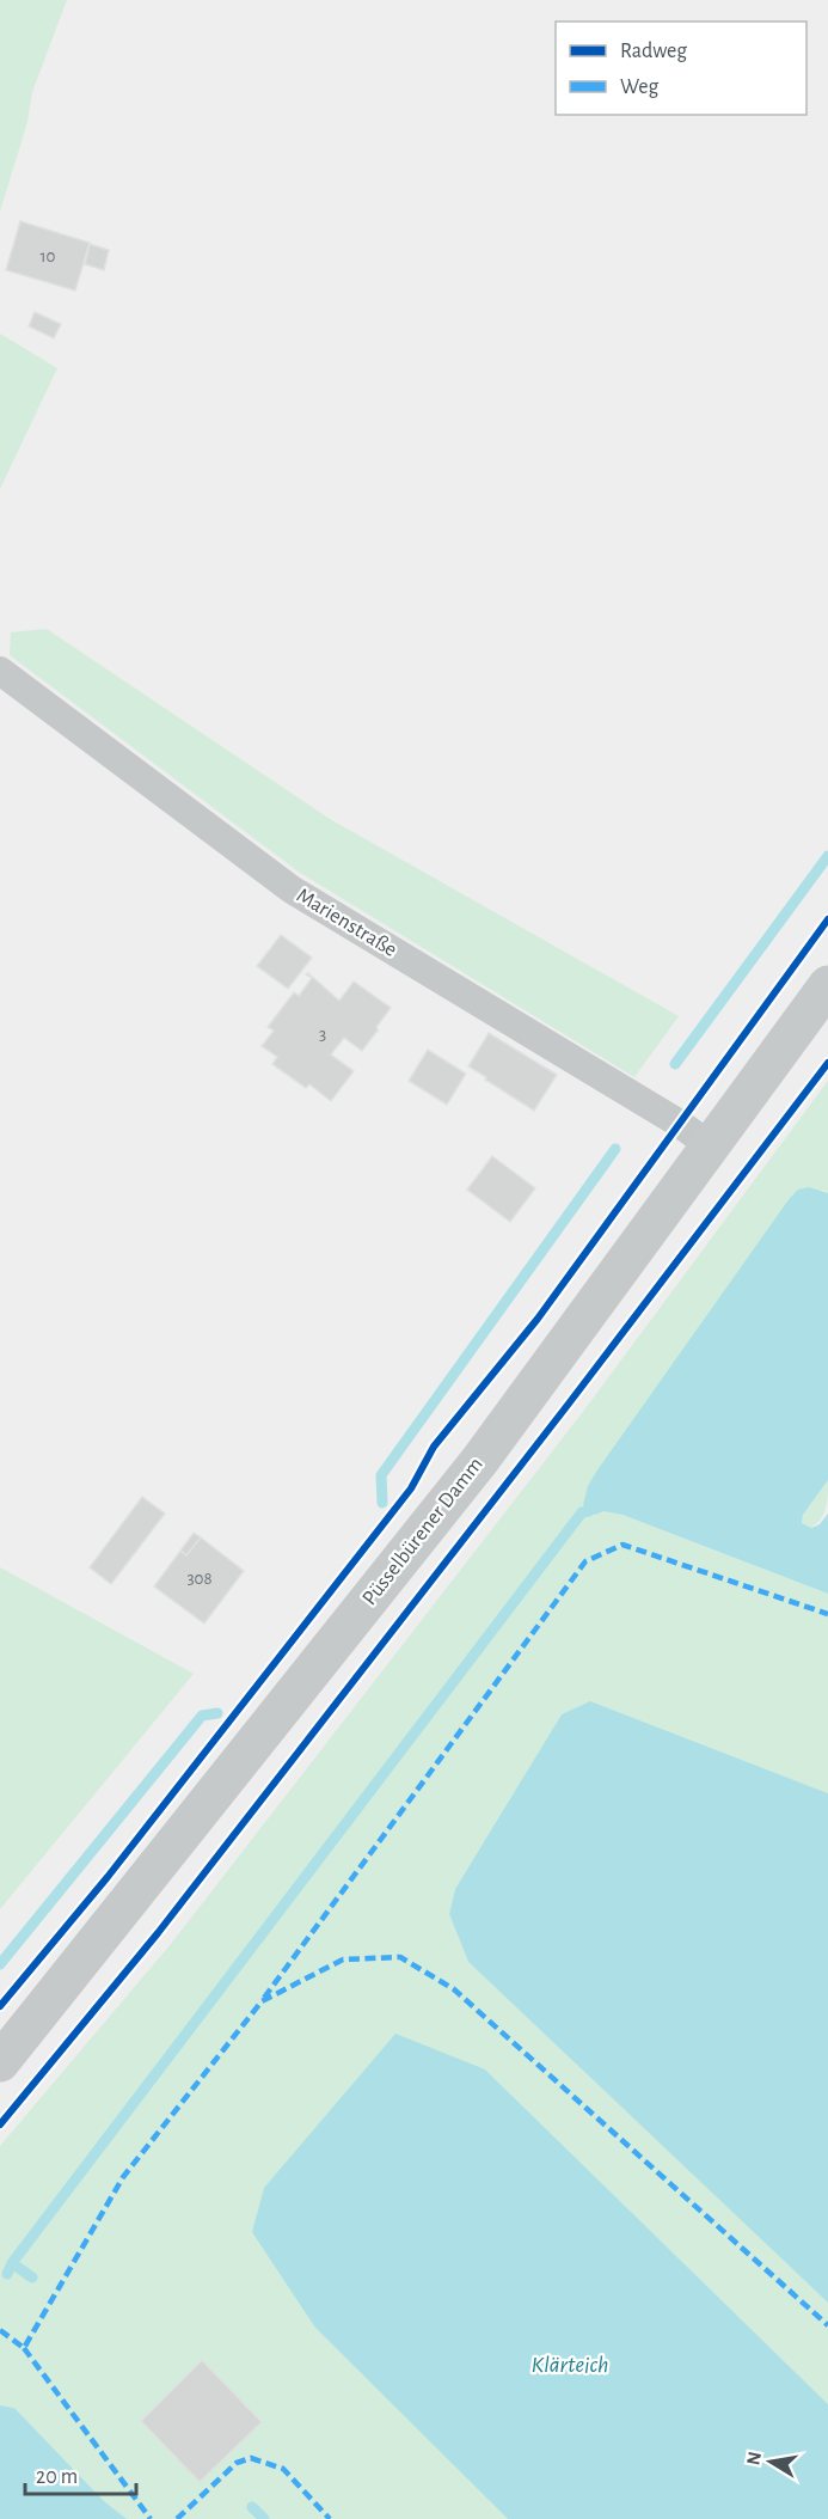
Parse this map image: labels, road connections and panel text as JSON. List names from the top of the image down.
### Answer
{
  "streets": {
    "main road": ["Püsselbürener Damm"],
    "street": ["Marienstraße"]
  },
  "crossings": [
    ["Marienstraße", "Püsselbürener Damm"]
  ],
  "water": ["Klärteich"],
  "house_numbers": ["10", "3", "308"],
  "legend": ["Radweg", "Weg"],
  "scale_bar": "20 m",
  "north": "left"
}
